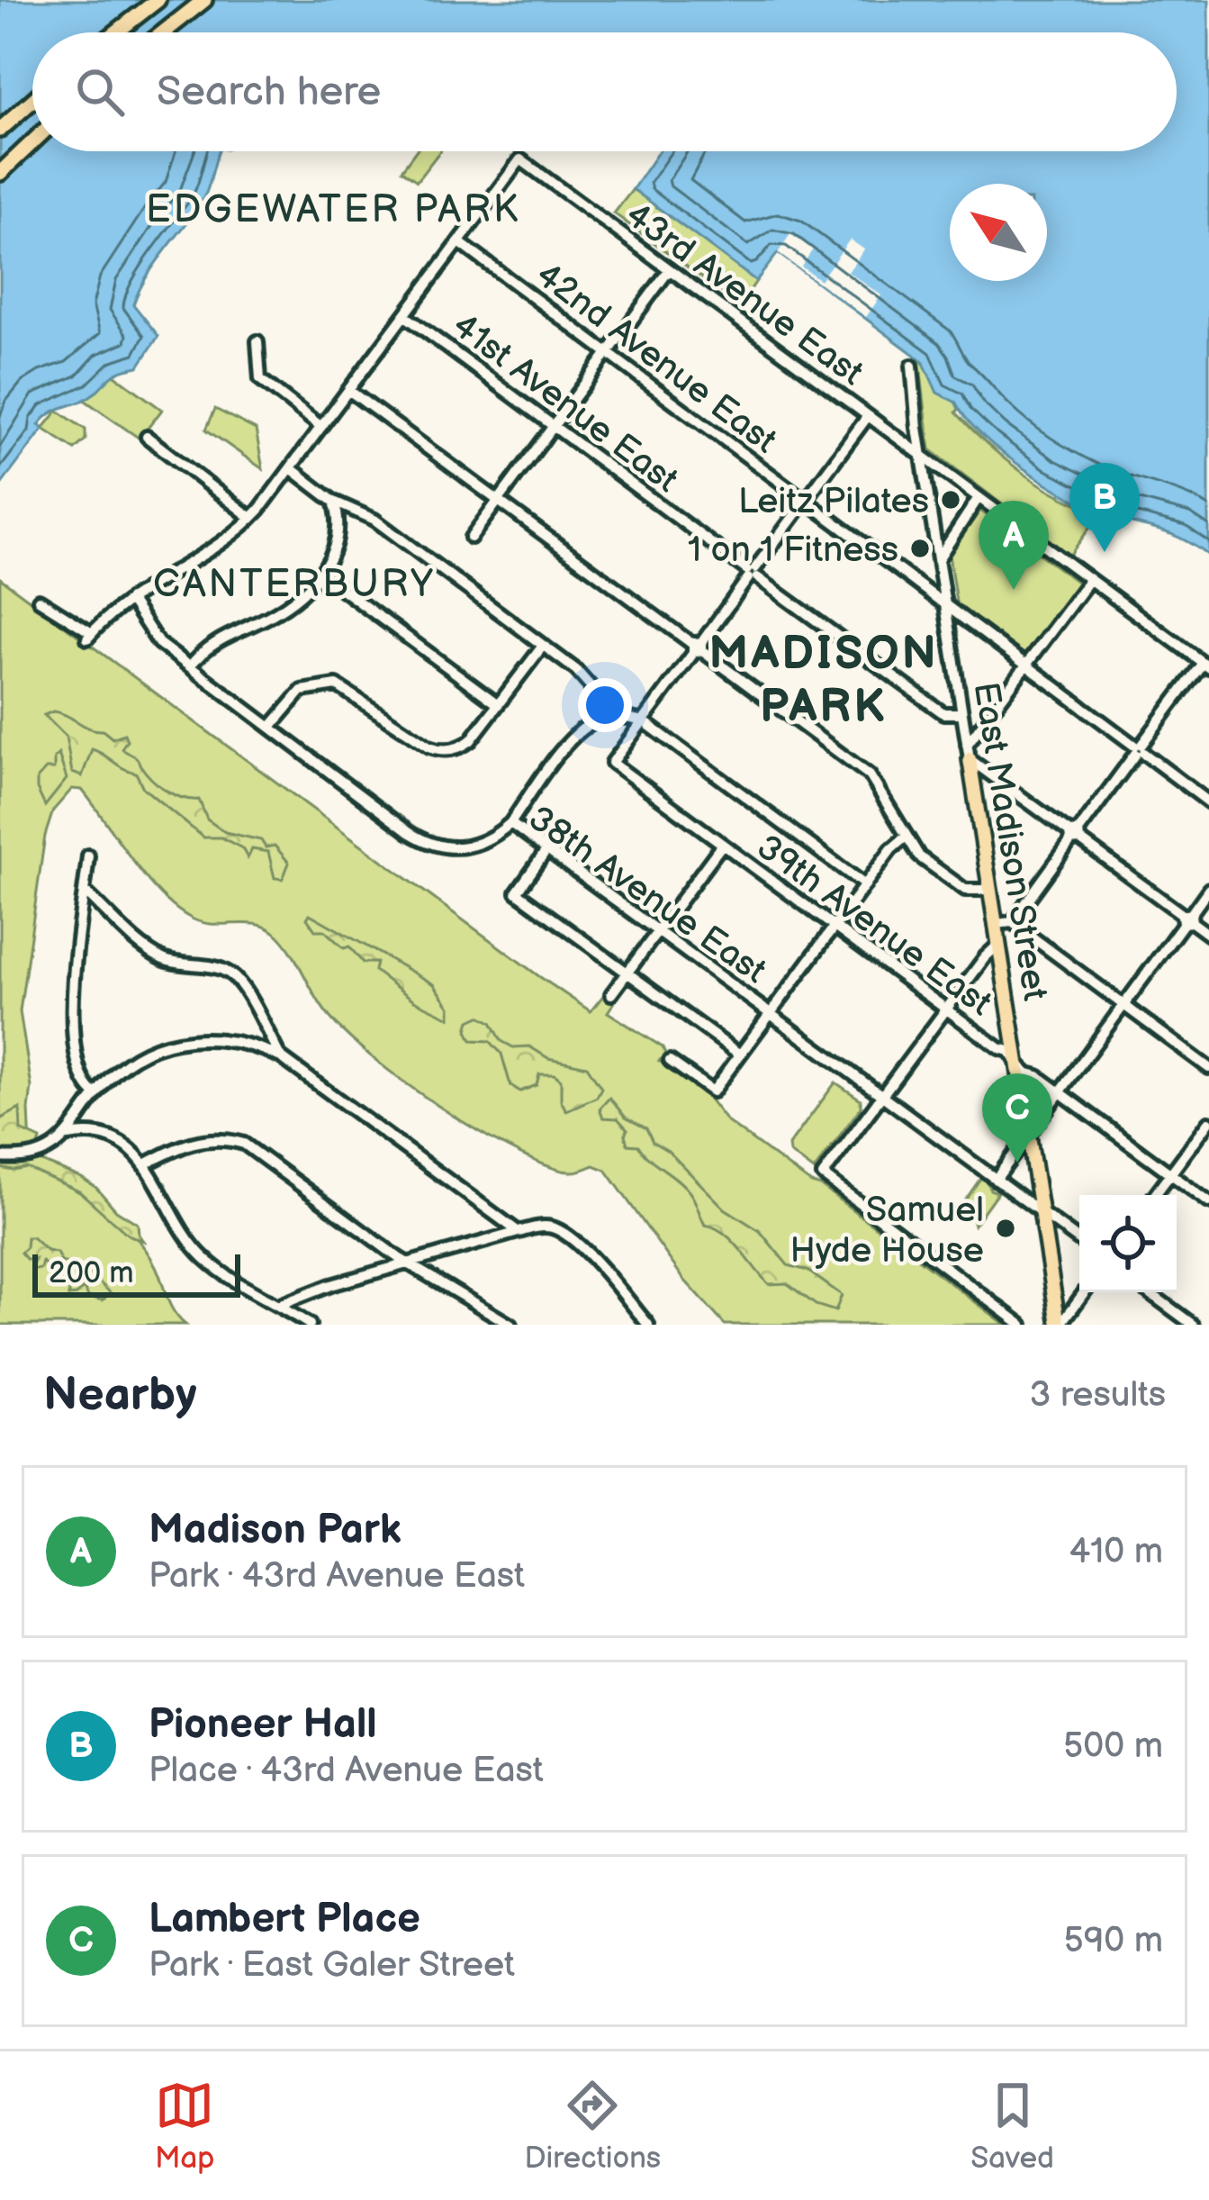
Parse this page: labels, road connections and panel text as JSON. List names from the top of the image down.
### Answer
{
  "streets": {
    "main road": ["East Madison Street"],
    "street": [
      "43rd Avenue East",
      "42nd Avenue East",
      "41st Avenue East",
      "38th Avenue East",
      "39th Avenue East"
    ]
  },
  "crossings": [
    ["43rd Avenue East", "42nd Avenue East"],
    ["43rd Avenue East", "East Madison Street"],
    ["42nd Avenue East", "East Madison Street"],
    ["41st Avenue East", "East Madison Street"],
    ["East Madison Street", "38th Avenue East"],
    ["East Madison Street", "39th Avenue East"]
  ],
  "districts": ["EDGEWATER PARK", "CANTERBURY", "MADISON PARK"],
  "places": ["Leitz Pilates", "1 on 1 Fitness", "Samuel Hyde House"],
  "scale_bar": "200 m",
  "north": "top left",
  "page": {
    "search": "Search here",
    "pins": ["B", "A", "C"],
    "scale": "200 m",
    "heading": ["Nearby", "3 results"],
    "list": [
      {
        "mark": "A",
        "name": "Madison Park",
        "note": "Park · 43rd Avenue East",
        "value": "410 m"
      },
      {
        "mark": "B",
        "name": "Pioneer Hall",
        "note": "Place · 43rd Avenue East",
        "value": "500 m"
      },
      {
        "mark": "C",
        "name": "Lambert Place",
        "note": "Park · East Galer Street",
        "value": "590 m"
      }
    ],
    "nav": ["Map", "Directions", "Saved"]
  }
}
